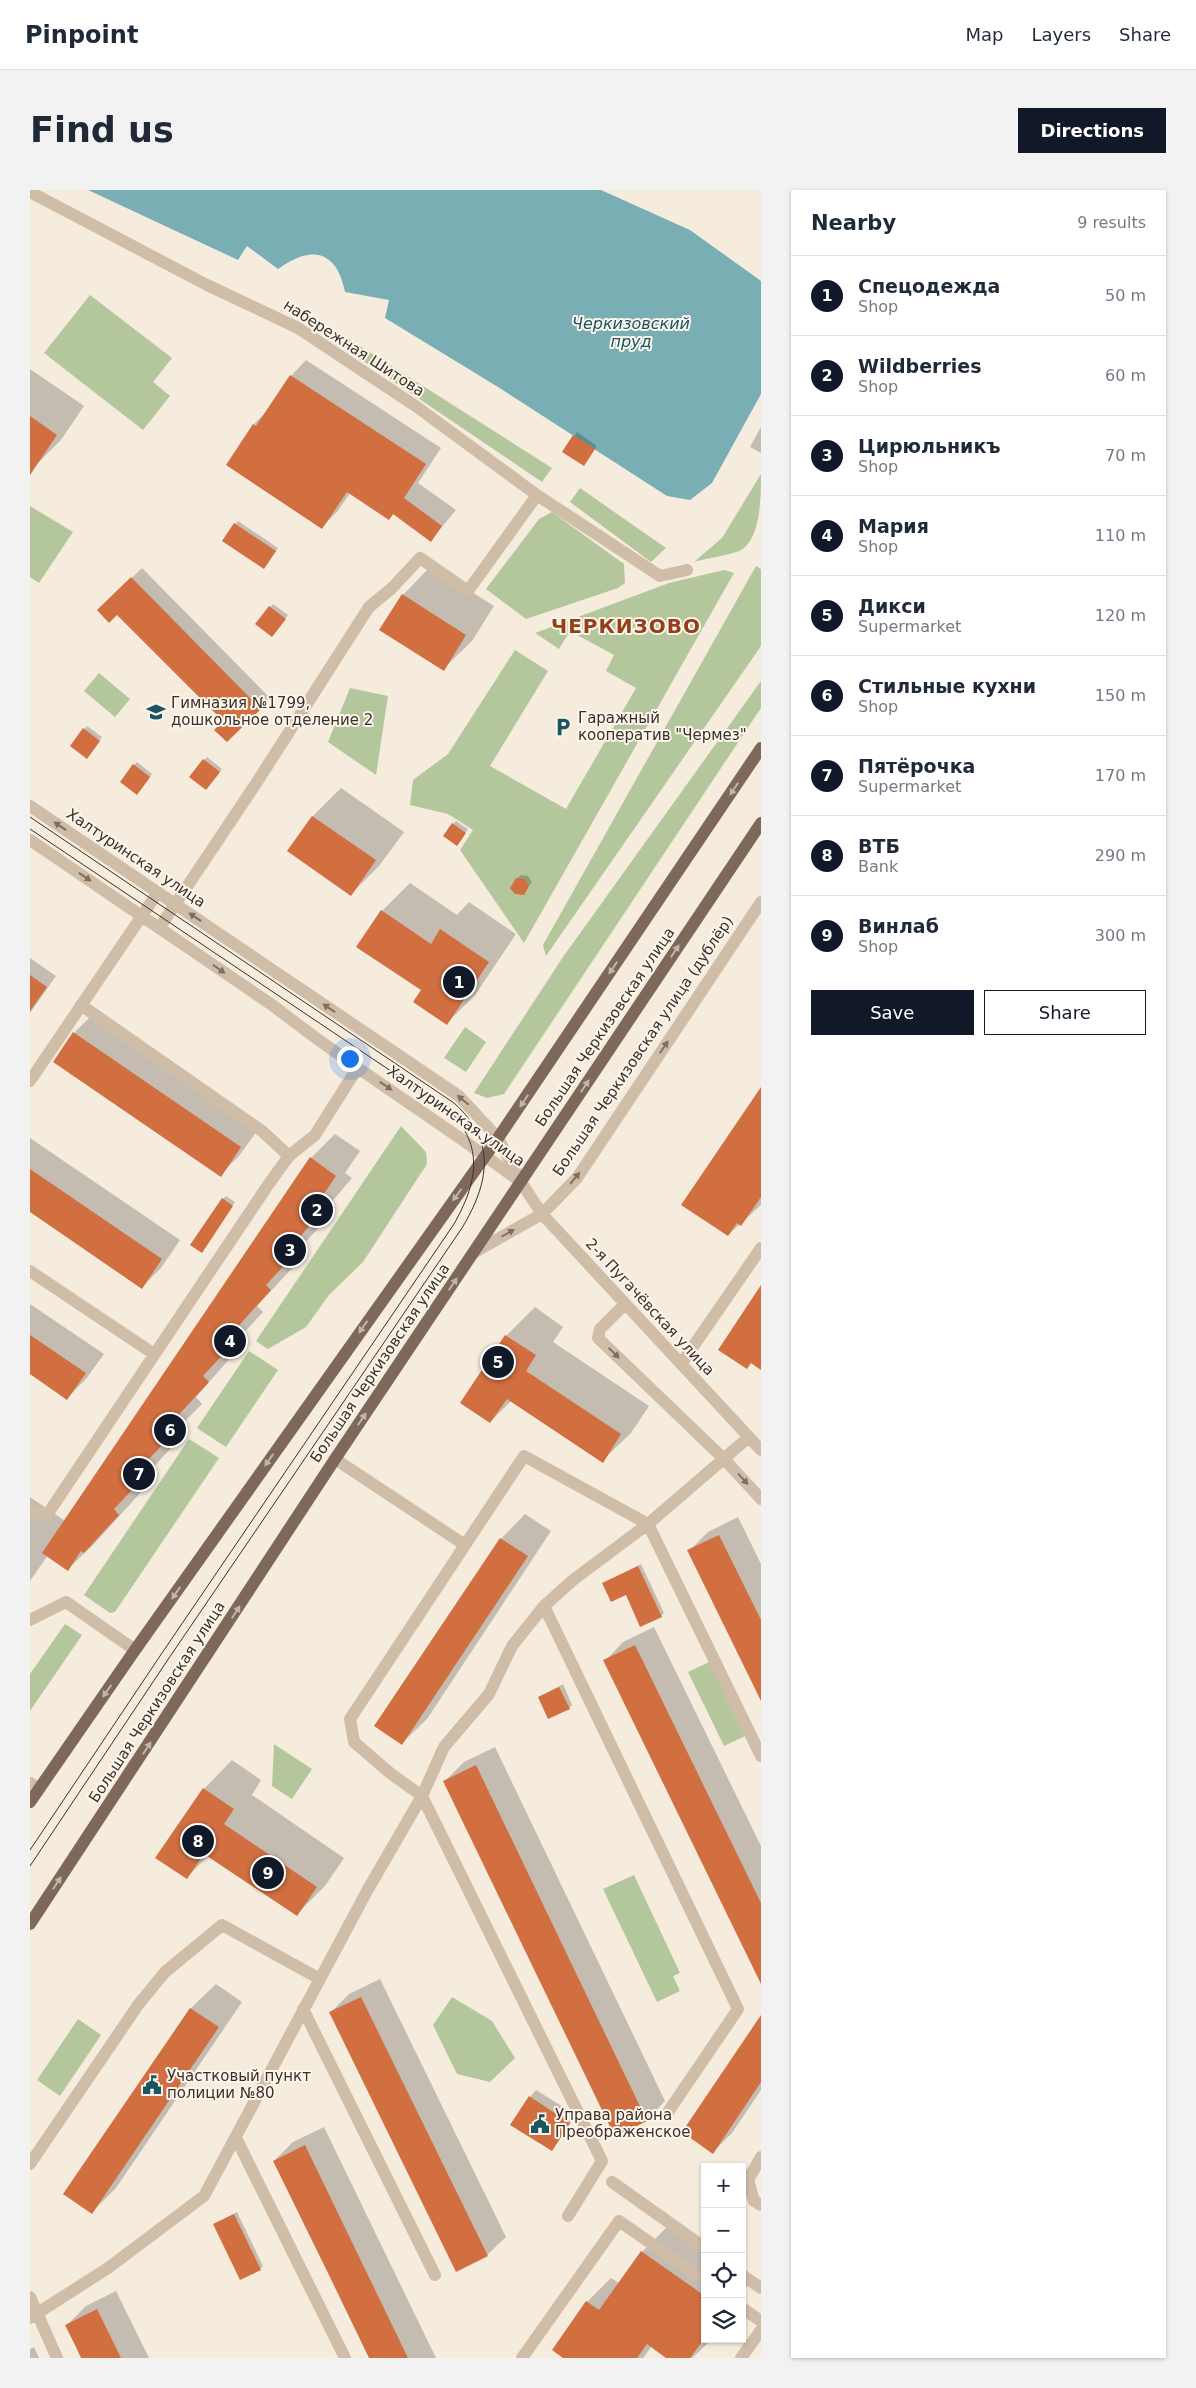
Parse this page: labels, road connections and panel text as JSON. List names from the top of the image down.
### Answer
{
  "streets": {
    "main road": ["Большая Черкизовская улица"],
    "street": [
      "набережная Шитова",
      "Халтуринская улица",
      "Большая Черкизовская улица (дублёр)",
      "2-я Пугачёвская улица"
    ]
  },
  "crossings": [
    ["Халтуринская улица", "Большая Черкизовская улица"],
    ["Халтуринская улица", "2-я Пугачёвская улица"],
    ["Большая Черкизовская улица", "Большая Черкизовская улица (дублёр)"],
    ["Большая Черкизовская улица", "2-я Пугачёвская улица"],
    ["Большая Черкизовская улица (дублёр)", "2-я Пугачёвская улица"]
  ],
  "one_way": ["Большая Черкизовская улица (дублёр)"],
  "districts": ["ЧЕРКИЗОВО"],
  "water": ["Черкизовский пруд"],
  "places": {
    "school or university": ["Гимназия №1799, дошкольное отделение 2"],
    "parking": ["Гаражный кооператив \"Чермез\""],
    "public building": ["Участковый пункт полиции №80", "Управа района Преображенское"]
  },
  "page": {
    "header": "Pinpoint",
    "nav": ["Map", "Layers", "Share"],
    "buttons": [
      "Directions",
      ["Save", "Share"]
    ],
    "title": "Find us",
    "heading": ["Nearby", "9 results"],
    "list": [
      {
        "mark": "1",
        "name": "Спецодежда",
        "note": "Shop",
        "value": "50 m"
      },
      {
        "mark": "2",
        "name": "Wildberries",
        "note": "Shop",
        "value": "60 m"
      },
      {
        "mark": "3",
        "name": "Цирюльникъ",
        "note": "Shop",
        "value": "70 m"
      },
      {
        "mark": "4",
        "name": "Мария",
        "note": "Shop",
        "value": "110 m"
      },
      {
        "mark": "5",
        "name": "Дикси",
        "note": "Supermarket",
        "value": "120 m"
      },
      {
        "mark": "6",
        "name": "Стильные кухни",
        "note": "Shop",
        "value": "150 m"
      },
      {
        "mark": "7",
        "name": "Пятёрочка",
        "note": "Supermarket",
        "value": "170 m"
      },
      {
        "mark": "8",
        "name": "ВТБ",
        "note": "Bank",
        "value": "290 m"
      },
      {
        "mark": "9",
        "name": "Винлаб",
        "note": "Shop",
        "value": "300 m"
      }
    ],
    "pins": [
      "1",
      "2",
      "3",
      "4",
      "5",
      "6",
      "7",
      "8",
      "9"
    ],
    "map_buttons": ["+", "−"]
  }
}
